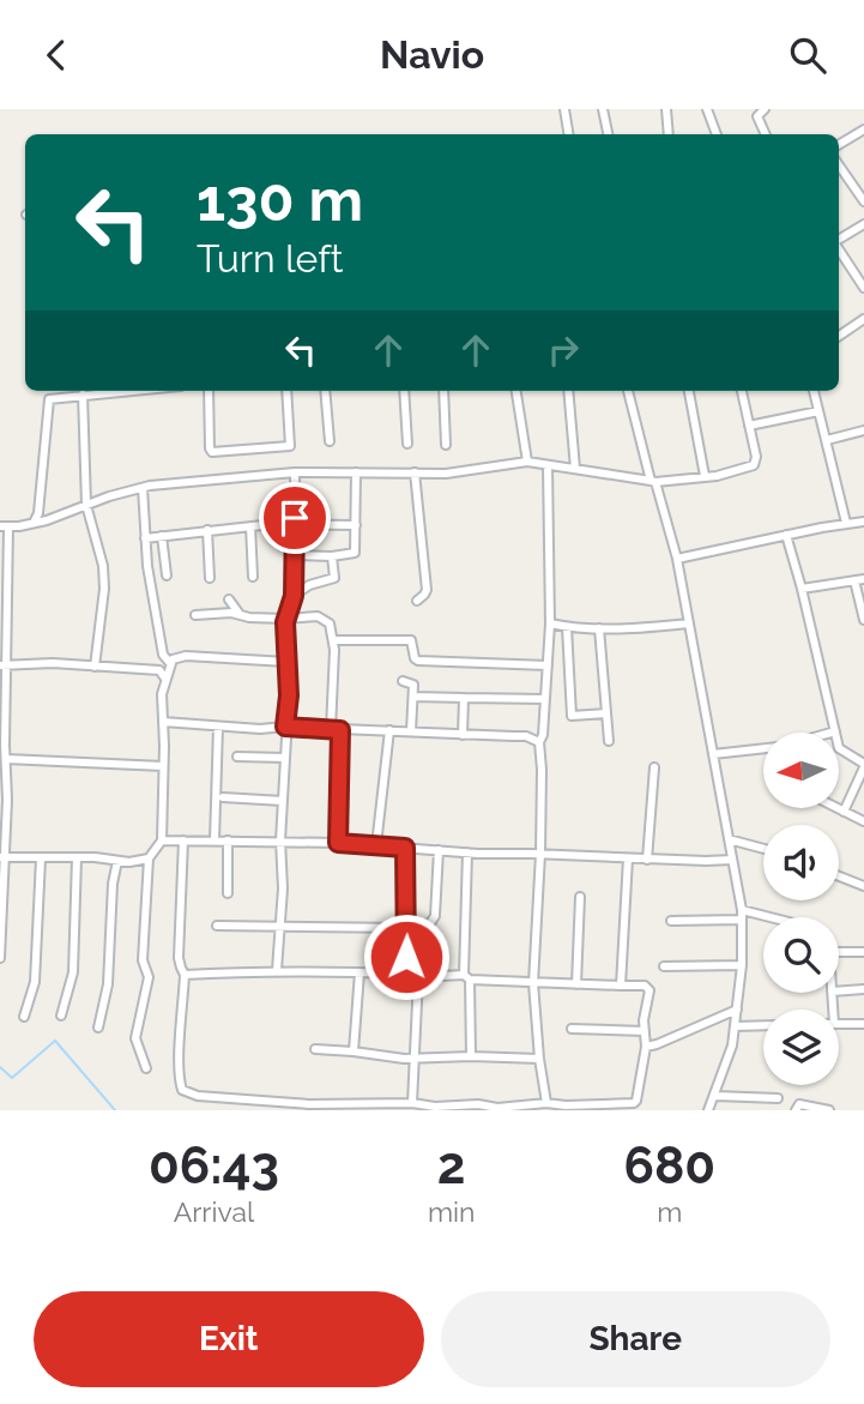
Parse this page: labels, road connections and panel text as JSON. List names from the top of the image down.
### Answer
{
  "north": "left",
  "page": {
    "header": "Navio",
    "turn": ["130 m", "Turn left"],
    "eta": [
      "06:43",
      "Arrival",
      "2",
      "min",
      "680",
      "m"
    ],
    "buttons": ["Exit", "Share"]
  }
}
